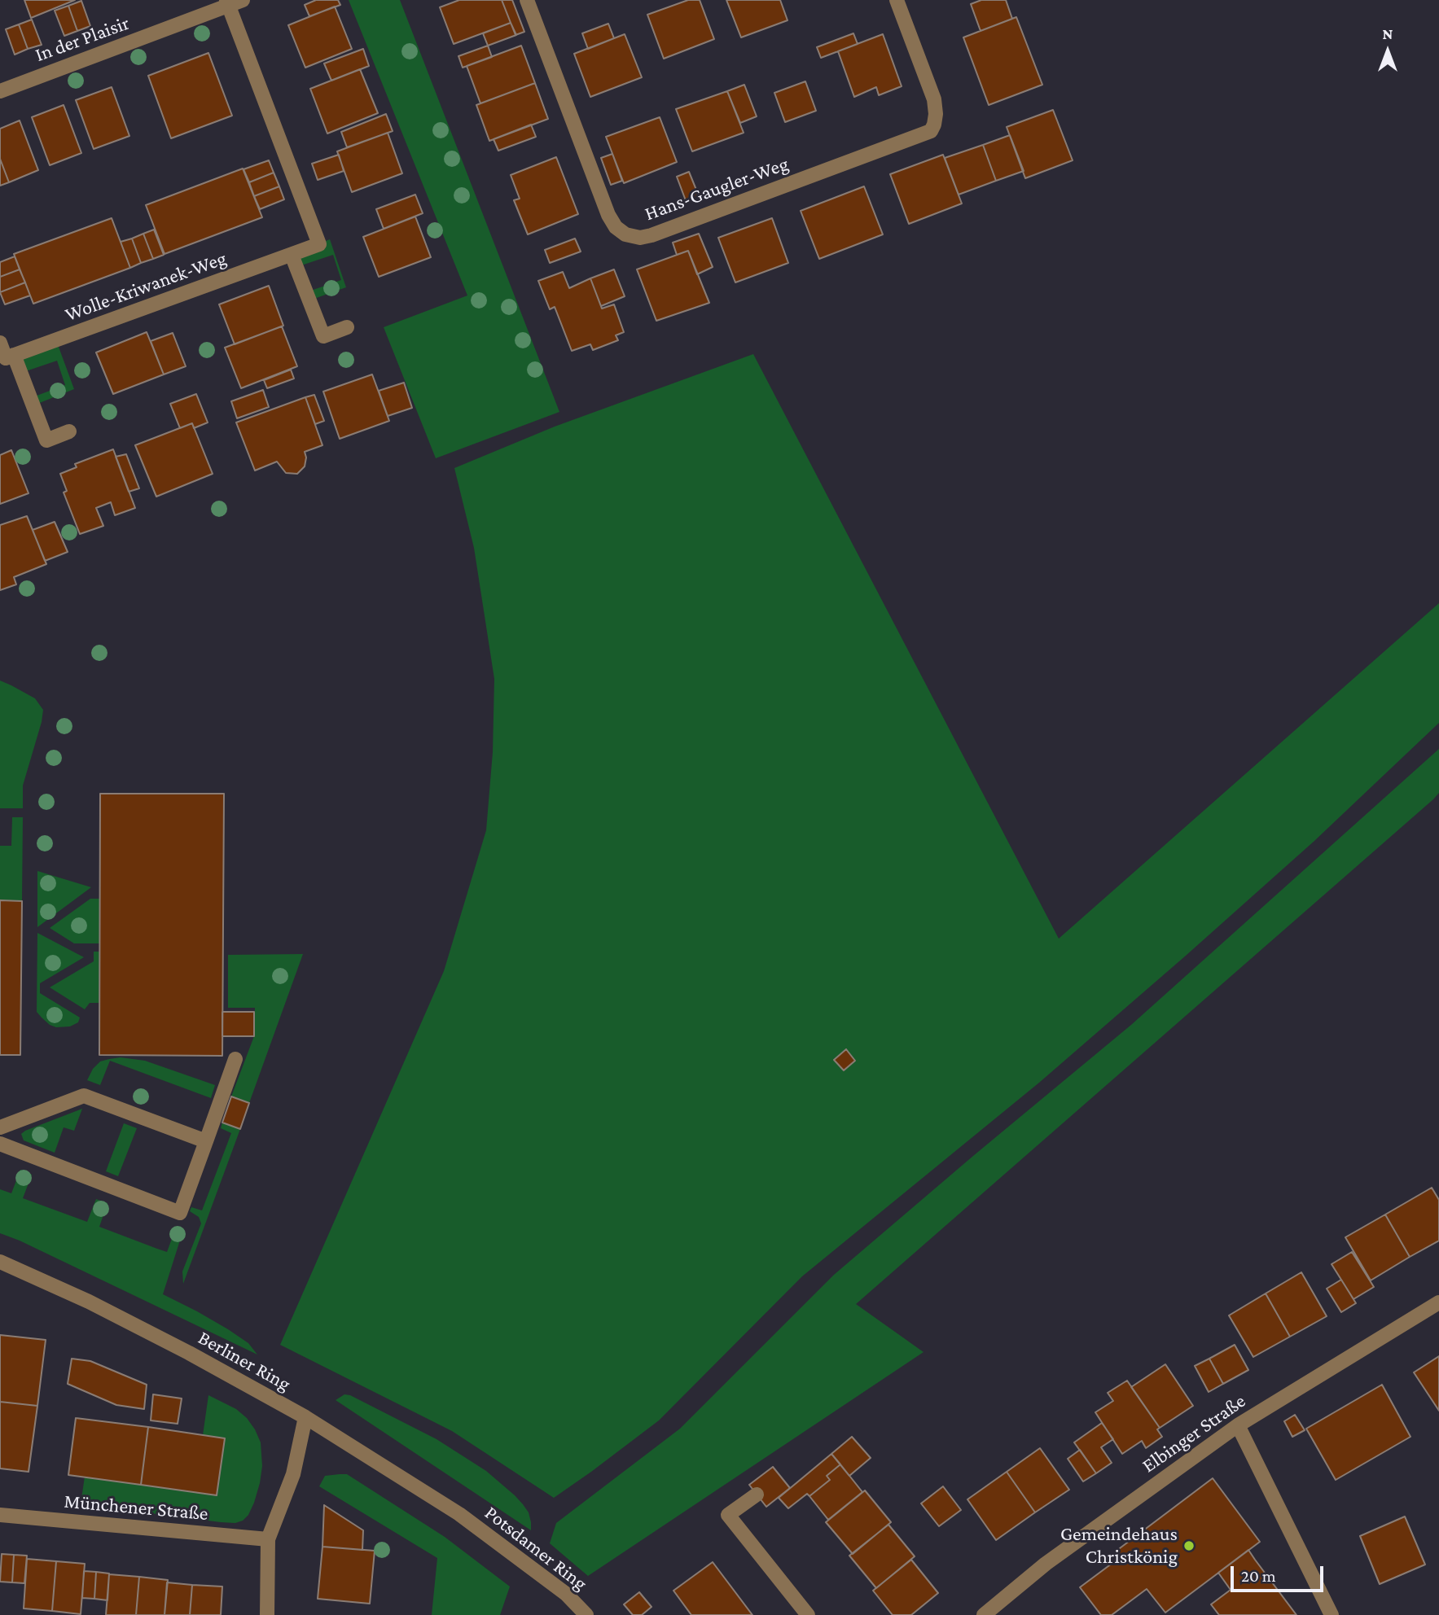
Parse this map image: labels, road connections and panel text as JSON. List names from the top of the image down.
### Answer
{
  "streets": {
    "street": [
      "In der Plaisir",
      "Hans-Gaugler-Weg",
      "Wolle-Kriwanek-Weg",
      "Berliner Ring",
      "Elbinger Straße",
      "Münchener Straße",
      "Potsdamer Ring"
    ]
  },
  "crossings": [
    ["In der Plaisir", "Wolle-Kriwanek-Weg"],
    ["Berliner Ring", "Potsdamer Ring"]
  ],
  "places": ["Gemeindehaus Christkönig"],
  "scale_bar": "20 m",
  "north": "top"
}
